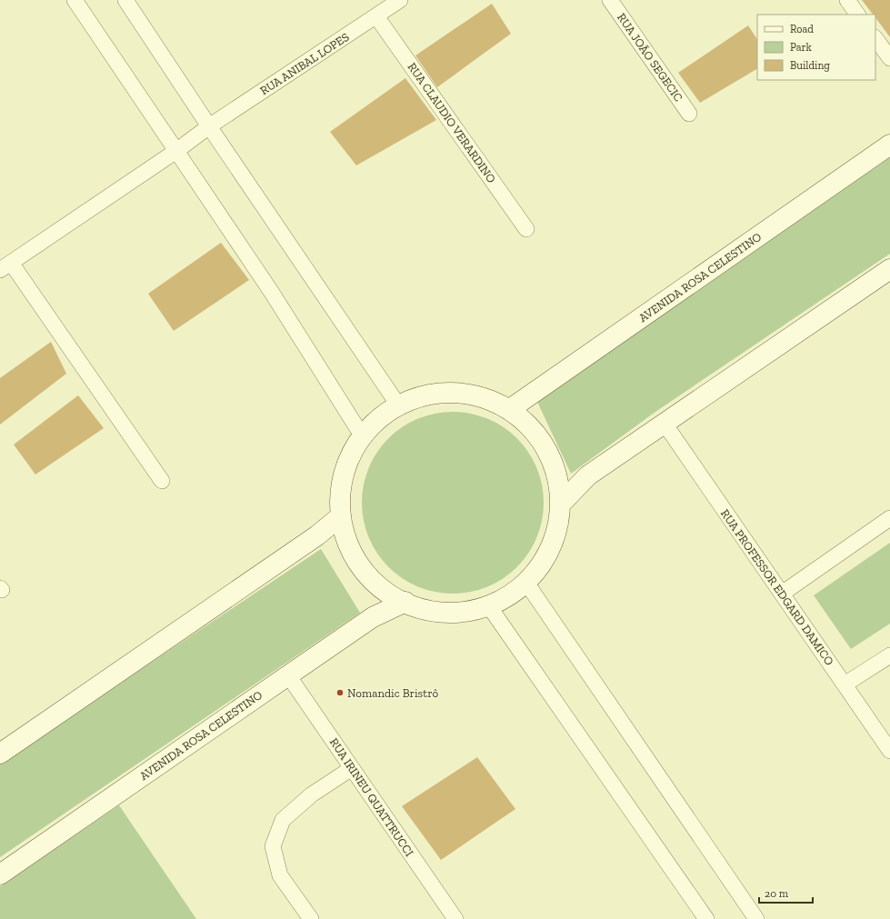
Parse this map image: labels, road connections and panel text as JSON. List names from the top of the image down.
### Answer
{
  "streets": {
    "street": [
      "RUA JOÃO SEGECIC",
      "RUA ANIBAL LOPES",
      "RUA CLAUDIO VERARDINO",
      "AVENIDA ROSA CELESTINO",
      "RUA PROFESSOR EDGARD DAMICO",
      "RUA IRINEU QUATTRUCCI"
    ]
  },
  "crossings": [
    ["RUA ANIBAL LOPES", "RUA CLAUDIO VERARDINO"],
    ["AVENIDA ROSA CELESTINO", "RUA IRINEU QUATTRUCCI"]
  ],
  "places": ["Nomandic Bristrô"],
  "legend": ["Road", "Park", "Building"],
  "scale_bar": "20 m"
}
